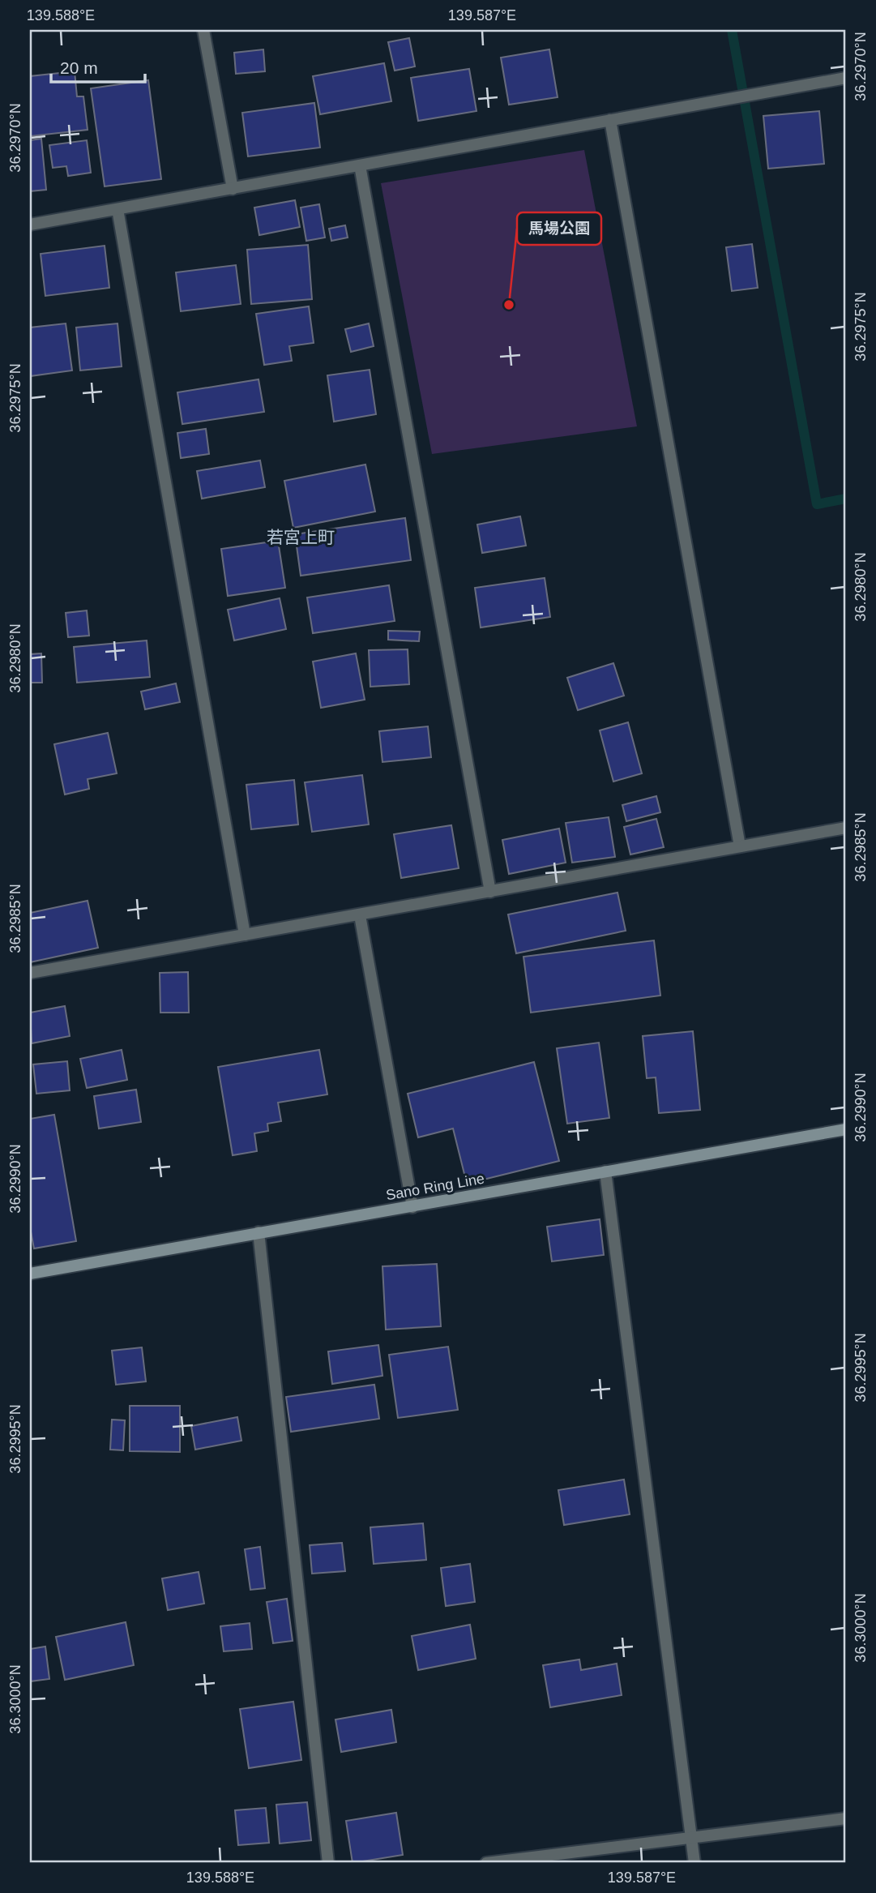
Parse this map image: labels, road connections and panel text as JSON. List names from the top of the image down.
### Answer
{
  "streets": {
    "main road": ["Sano Ring Line"]
  },
  "districts": ["若宮上町"],
  "places": ["馬場公園"],
  "scale_bar": "20 m",
  "coordinates": [
    "139.588°E",
    "139.587°E",
    "36.2970°N",
    "36.2975°N",
    "36.2980°N",
    "36.2985°N",
    "36.2990°N",
    "36.2995°N",
    "36.3000°N"
  ]
}
